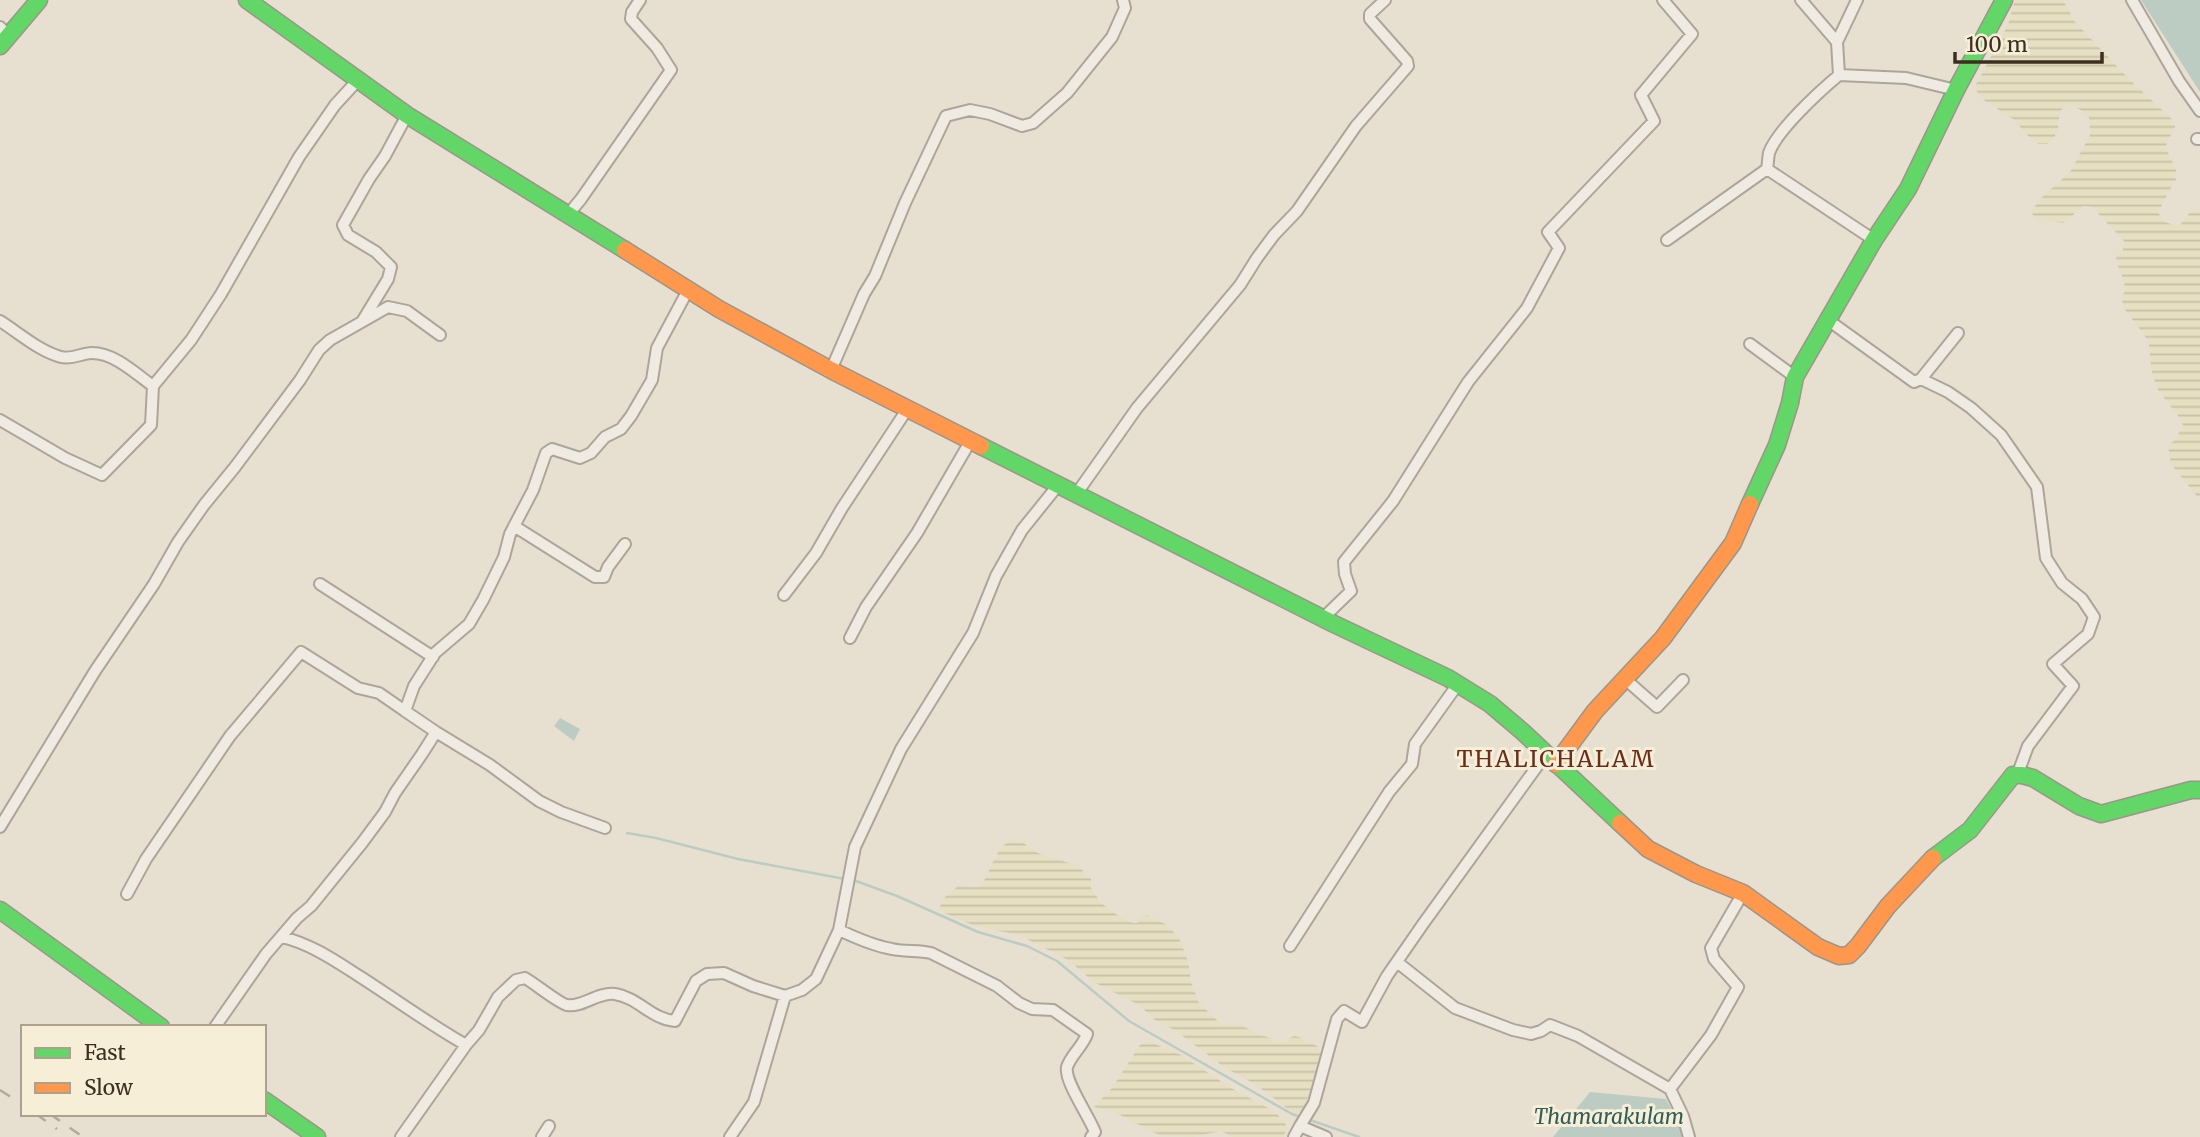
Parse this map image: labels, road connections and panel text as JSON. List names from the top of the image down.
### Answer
{
  "districts": ["THALICHALAM"],
  "water": ["Thamarakulam"],
  "legend": ["Fast", "Slow"],
  "scale_bar": "100 m"
}
